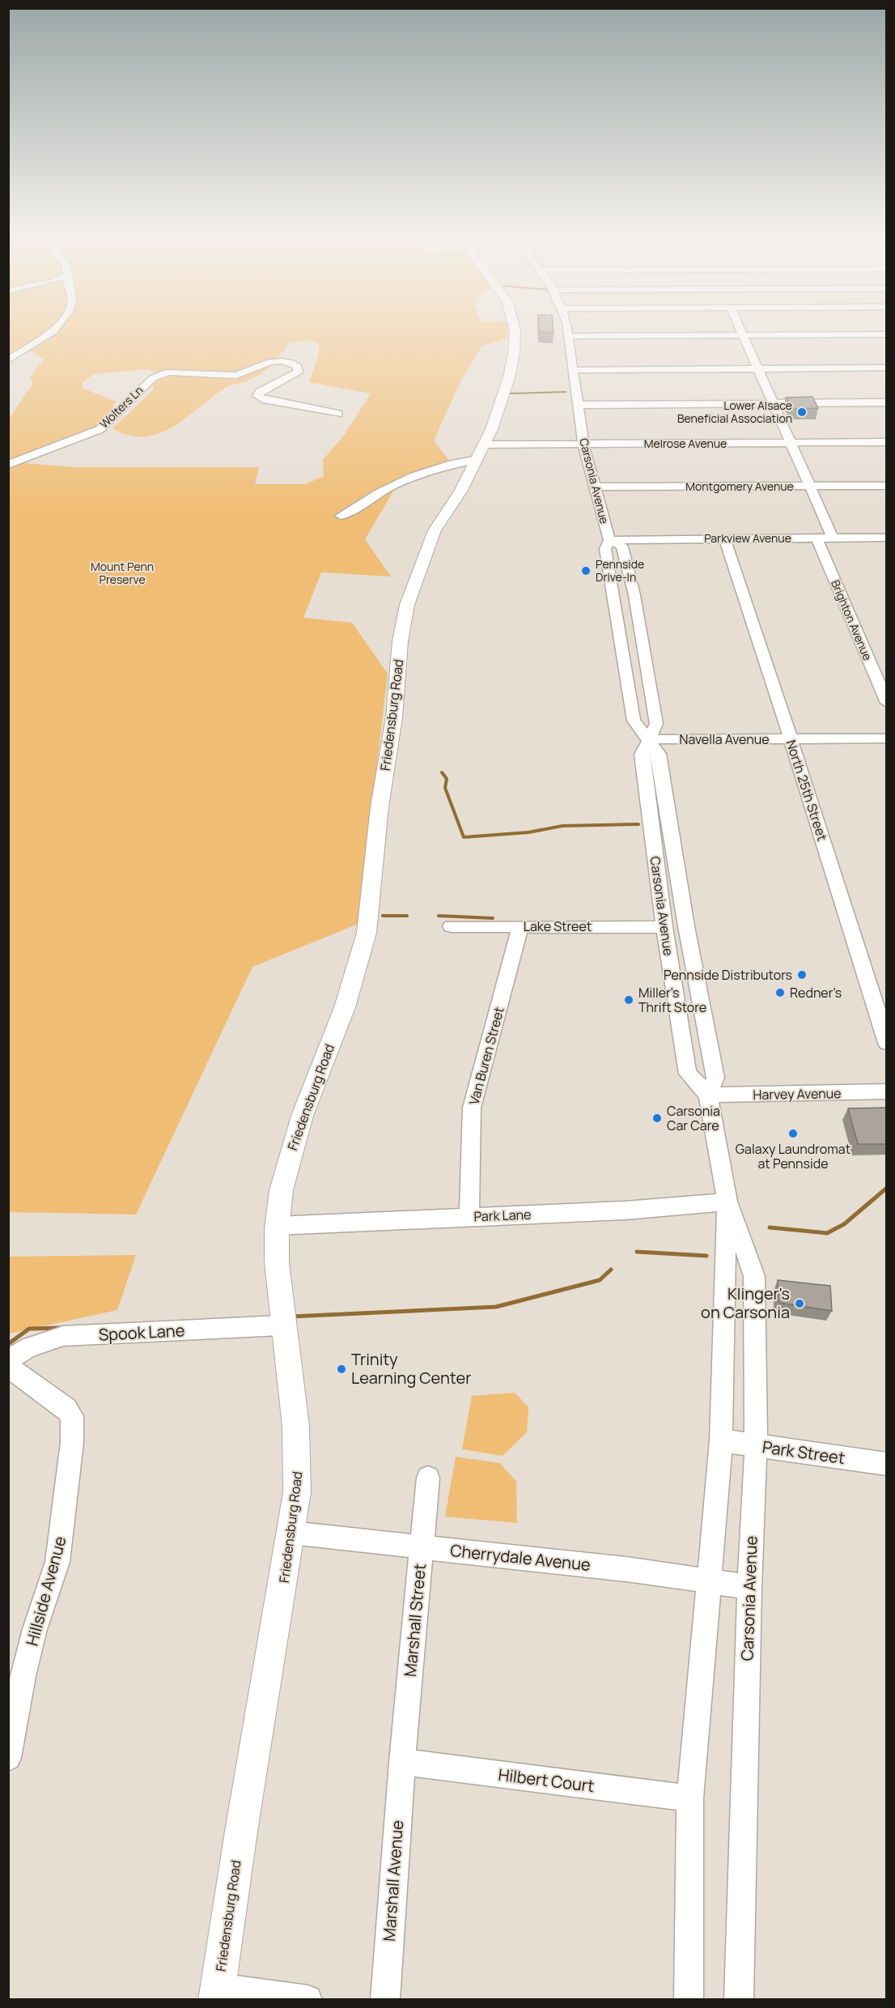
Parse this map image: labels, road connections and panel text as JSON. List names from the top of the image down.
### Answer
{
  "streets": {
    "main road": ["Friedensburg Road"],
    "street": [
      "Wolters Ln",
      "Melrose Avenue",
      "Carsonia Avenue",
      "Montgomery Avenue",
      "Parkview Avenue",
      "Brighton Avenue",
      "Navella Avenue",
      "North 25th Street",
      "Lake Street",
      "Van Buren Street",
      "Harvey Avenue",
      "Park Lane",
      "Spook Lane",
      "Park Street",
      "Cherrydale Avenue",
      "Hillside Avenue",
      "Marshall Street",
      "Hilbert Court",
      "Marshall Avenue"
    ]
  },
  "crossings": [
    ["Melrose Avenue", "Carsonia Avenue"],
    ["Melrose Avenue", "Friedensburg Road"],
    ["Carsonia Avenue", "Montgomery Avenue"],
    ["Carsonia Avenue", "Parkview Avenue"],
    ["Carsonia Avenue", "Navella Avenue"],
    ["Carsonia Avenue", "Lake Street"],
    ["Carsonia Avenue", "Harvey Avenue"],
    ["Carsonia Avenue", "Park Lane"],
    ["Carsonia Avenue", "Park Street"],
    ["Carsonia Avenue", "Cherrydale Avenue"],
    ["Carsonia Avenue", "Hilbert Court"],
    ["Parkview Avenue", "Brighton Avenue"],
    ["Parkview Avenue", "North 25th Street"],
    ["Friedensburg Road", "Park Lane"],
    ["Friedensburg Road", "Spook Lane"],
    ["Friedensburg Road", "Cherrydale Avenue"],
    ["Navella Avenue", "North 25th Street"],
    ["Lake Street", "Van Buren Street"],
    ["Van Buren Street", "Park Lane"],
    ["Cherrydale Avenue", "Marshall Street"],
    ["Marshall Street", "Hilbert Court"],
    ["Marshall Street", "Marshall Avenue"],
    ["Hilbert Court", "Marshall Avenue"]
  ],
  "parks": ["Mount Penn Preserve"],
  "places": [
    "Lower Alsace Beneficial Association",
    "Pennside Drive-In",
    "Pennside Distributors",
    "Redner's",
    "Miller's Thrift Store",
    "Carsonia Car Care",
    "Galaxy Laundromat at Pennside",
    "Klinger's on Carsonia",
    "Trinity Learning Center"
  ]
}
